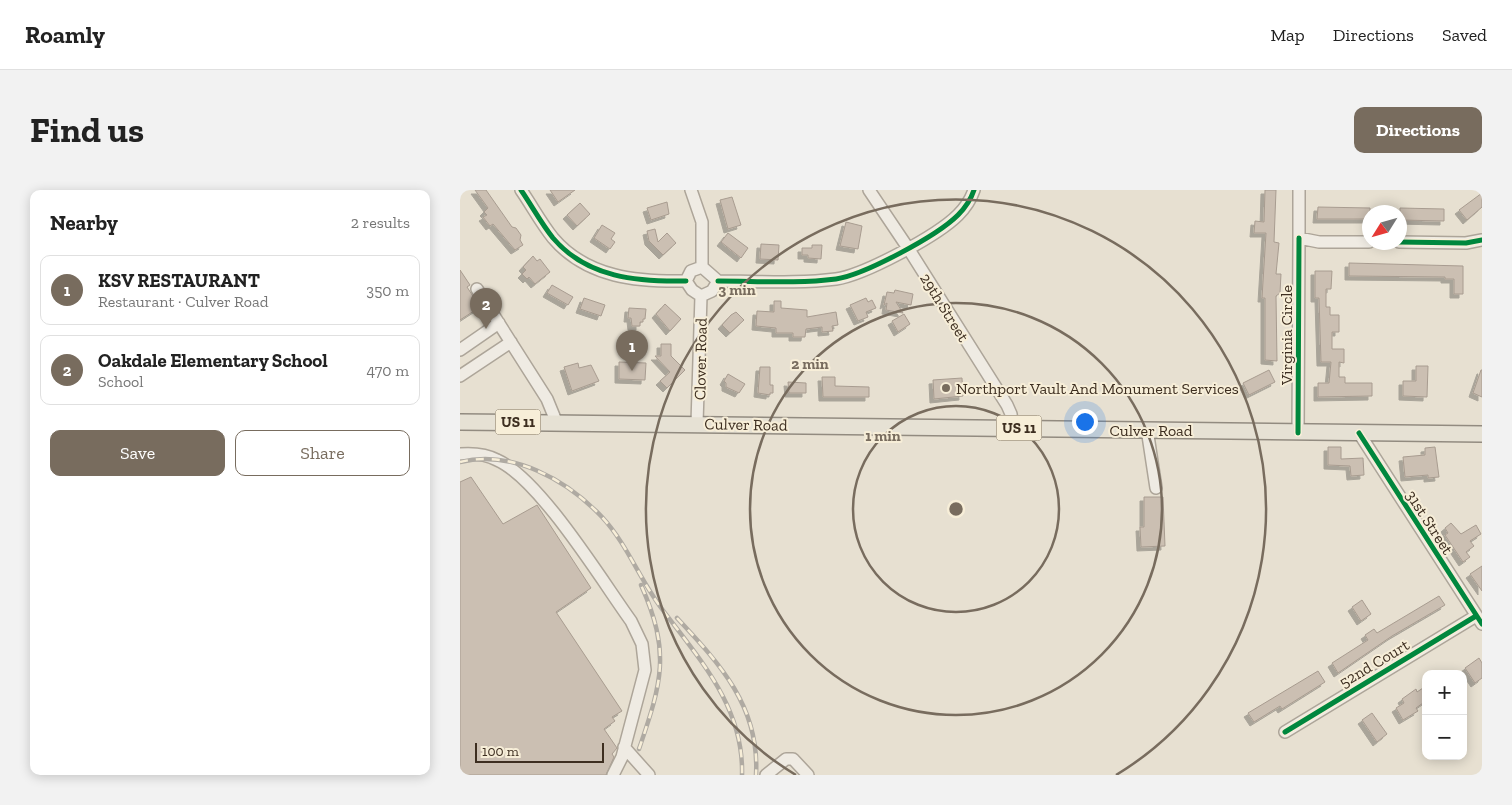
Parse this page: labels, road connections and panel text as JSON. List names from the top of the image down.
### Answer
{
  "streets": {
    "main road": ["US 11", "Culver Road"],
    "street": [
      "29th Street",
      "Virginia Circle",
      "Clover Road",
      "31st Street",
      "52nd Court"
    ]
  },
  "crossings": [
    ["29th Street", "Culver Road"],
    ["Virginia Circle", "Culver Road"],
    ["Clover Road", "Culver Road"],
    ["Culver Road", "31st Street"],
    ["31st Street", "52nd Court"]
  ],
  "places": ["Northport Vault And Monument Services"],
  "scale_bar": "100 m",
  "north": "bottom left",
  "page": {
    "header": "Roamly",
    "nav": ["Map", "Directions", "Saved"],
    "buttons": [
      "Directions",
      ["Save", "Share"]
    ],
    "title": "Find us",
    "heading": ["Nearby", "2 results"],
    "list": [
      {
        "mark": "1",
        "name": "KSV RESTAURANT",
        "note": "Restaurant · Culver Road",
        "value": "350 m"
      },
      {
        "mark": "2",
        "name": "Oakdale Elementary School",
        "note": "School",
        "value": "470 m"
      }
    ],
    "pins": ["2", "1"],
    "map_buttons": ["+", "−"],
    "scale": "100 m"
  },
  "rings": ["3 min", "2 min", "1 min"]
}
